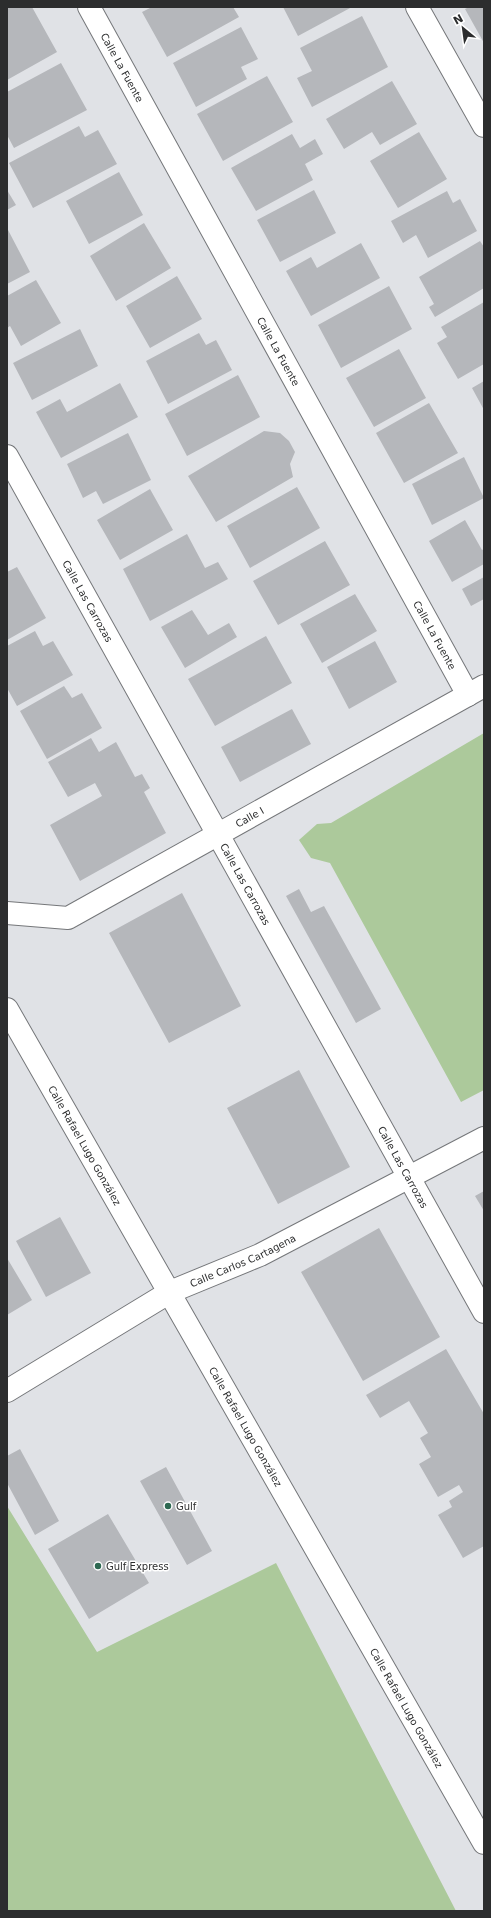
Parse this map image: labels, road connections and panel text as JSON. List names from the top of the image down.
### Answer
{
  "streets": {
    "street": [
      "Calle La Fuente",
      "Calle Las Carrozas",
      "Calle I",
      "Calle Rafael Lugo González",
      "Calle Carlos Cartagena"
    ]
  },
  "crossings": [
    ["Calle La Fuente", "Calle I"],
    ["Calle Las Carrozas", "Calle I"],
    ["Calle Las Carrozas", "Calle Carlos Cartagena"],
    ["Calle Rafael Lugo González", "Calle Carlos Cartagena"]
  ],
  "places": ["Gulf", "Gulf Express"],
  "north": "top left"
}
